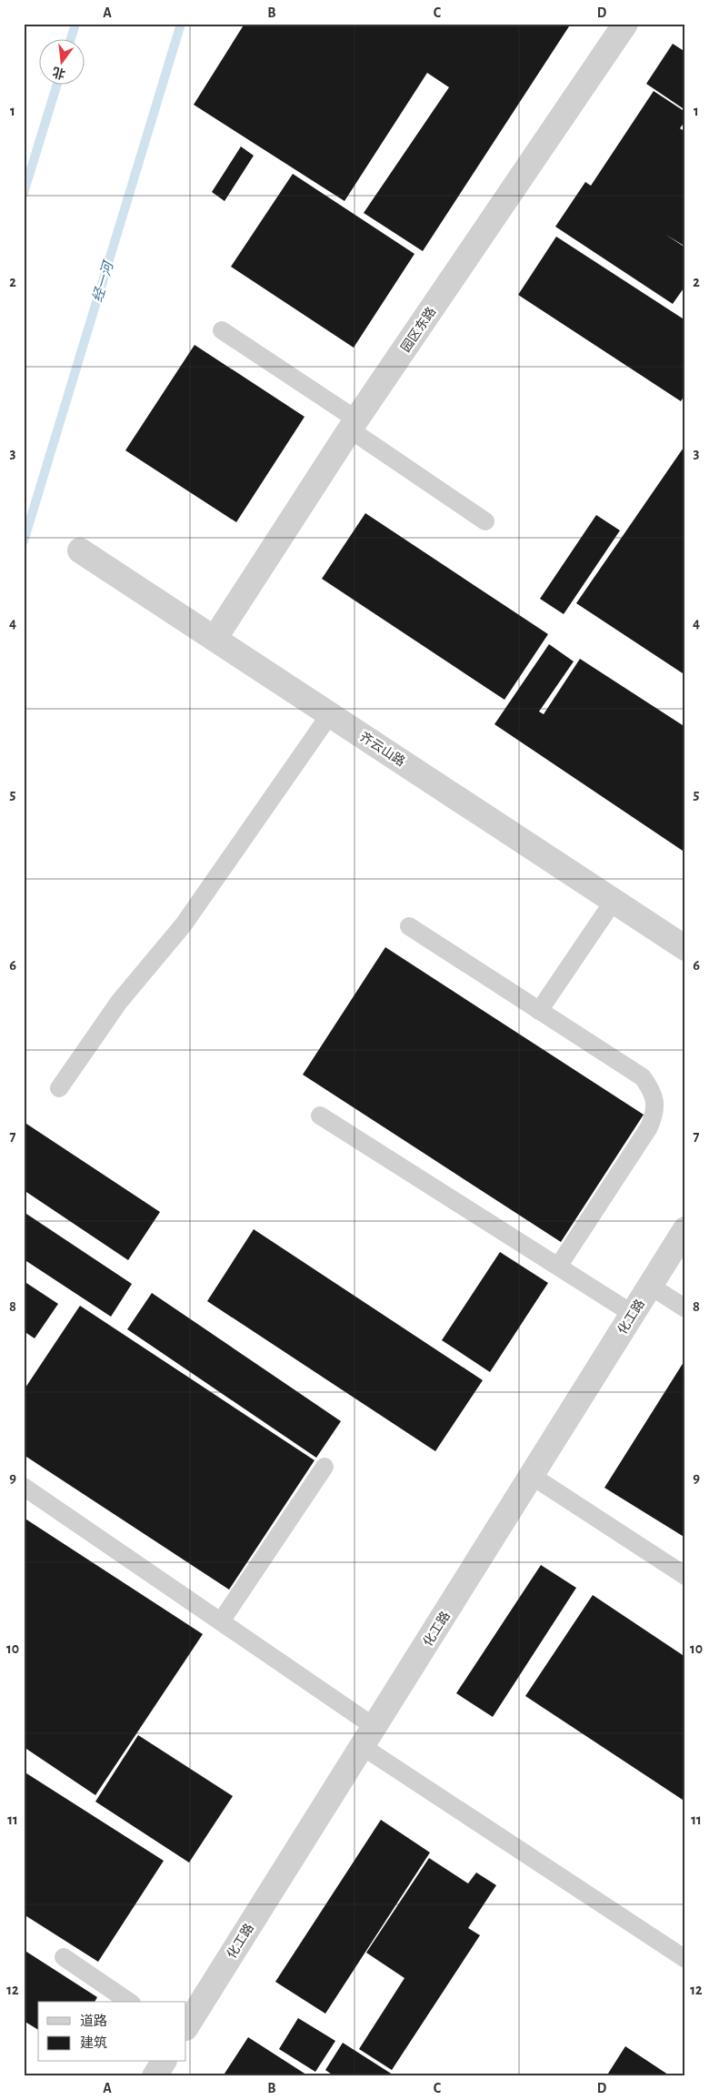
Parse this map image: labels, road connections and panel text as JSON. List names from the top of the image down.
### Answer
{
  "streets": {
    "street": ["园区东路", "齐云山路", "化工路"]
  },
  "crossings": [
    ["园区东路", "齐云山路"]
  ],
  "water": ["经一河"],
  "legend": ["道路", "建筑"],
  "north": "bottom",
  "grid": {
    "columns": [
      "A",
      "B",
      "C",
      "D"
    ],
    "rows": [
      "1",
      "2",
      "3",
      "4",
      "5",
      "6",
      "7",
      "8",
      "9",
      "10",
      "11",
      "12"
    ]
  }
}
